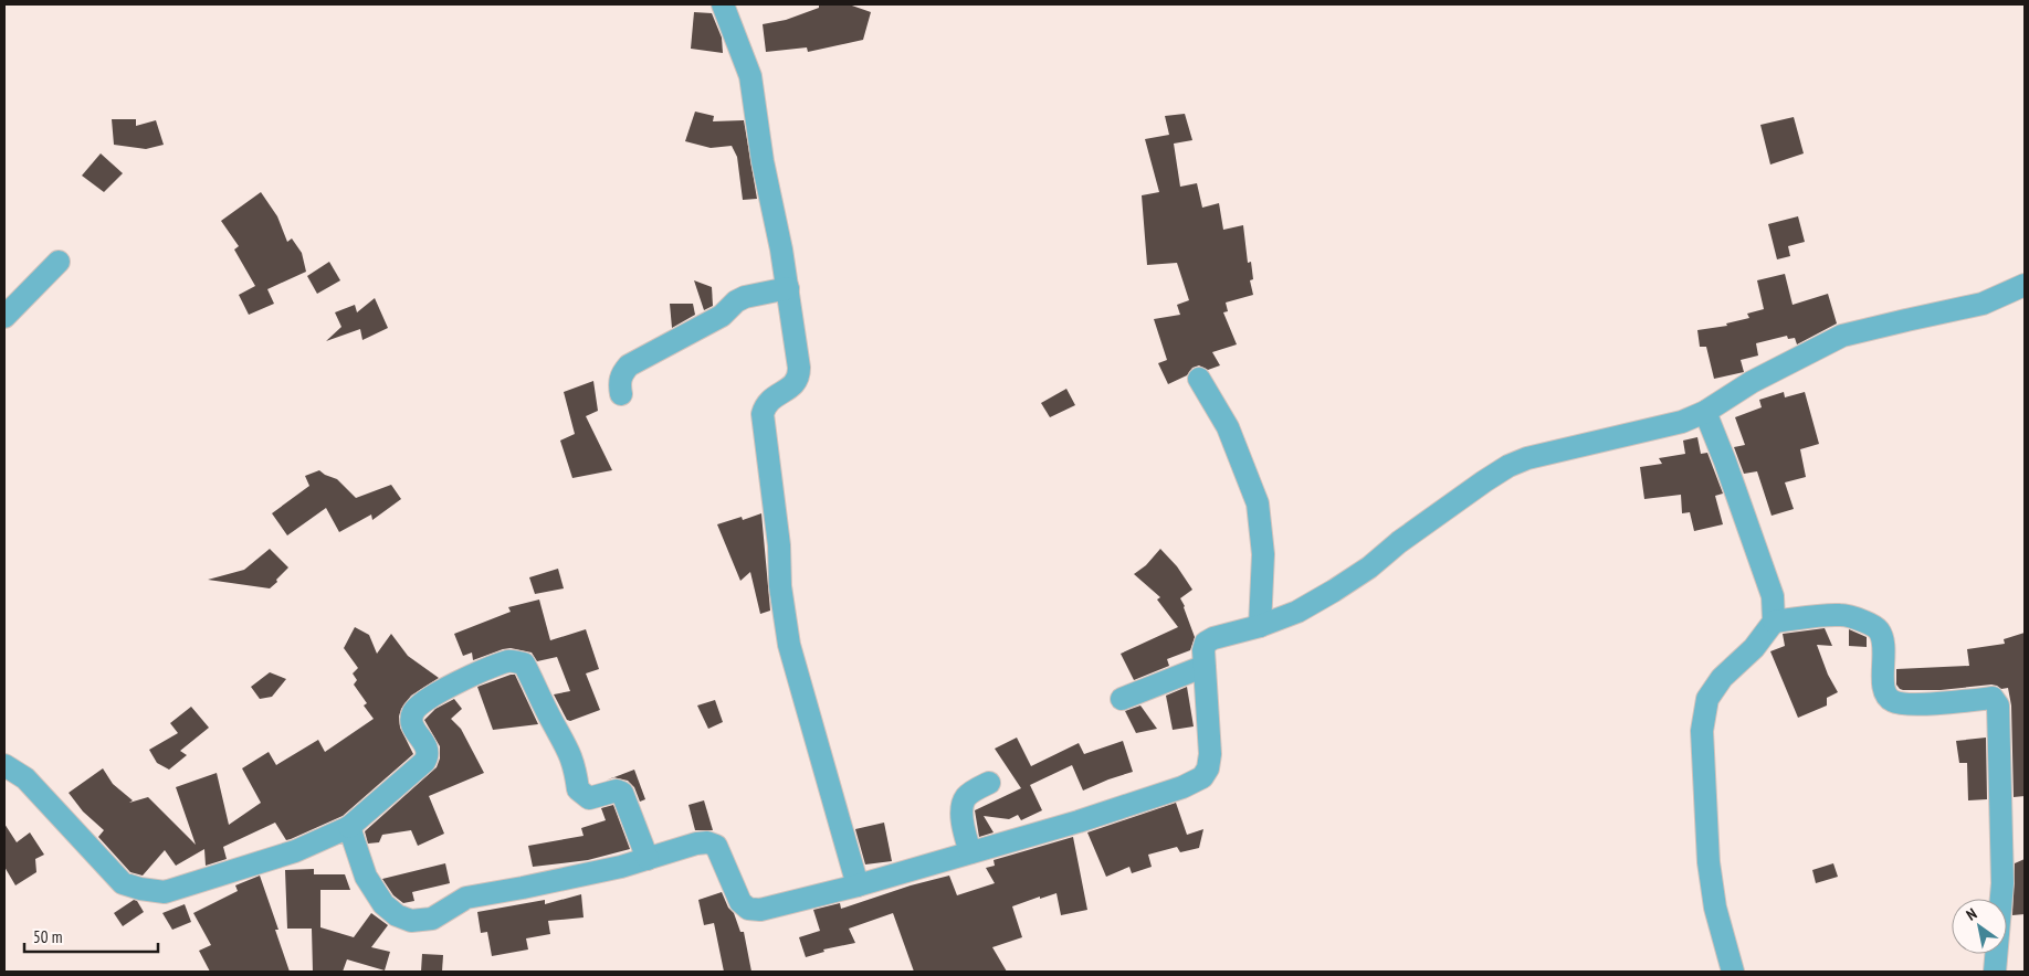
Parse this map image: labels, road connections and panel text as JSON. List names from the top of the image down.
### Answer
{
  "scale_bar": "50 m",
  "north": "top left"
}
